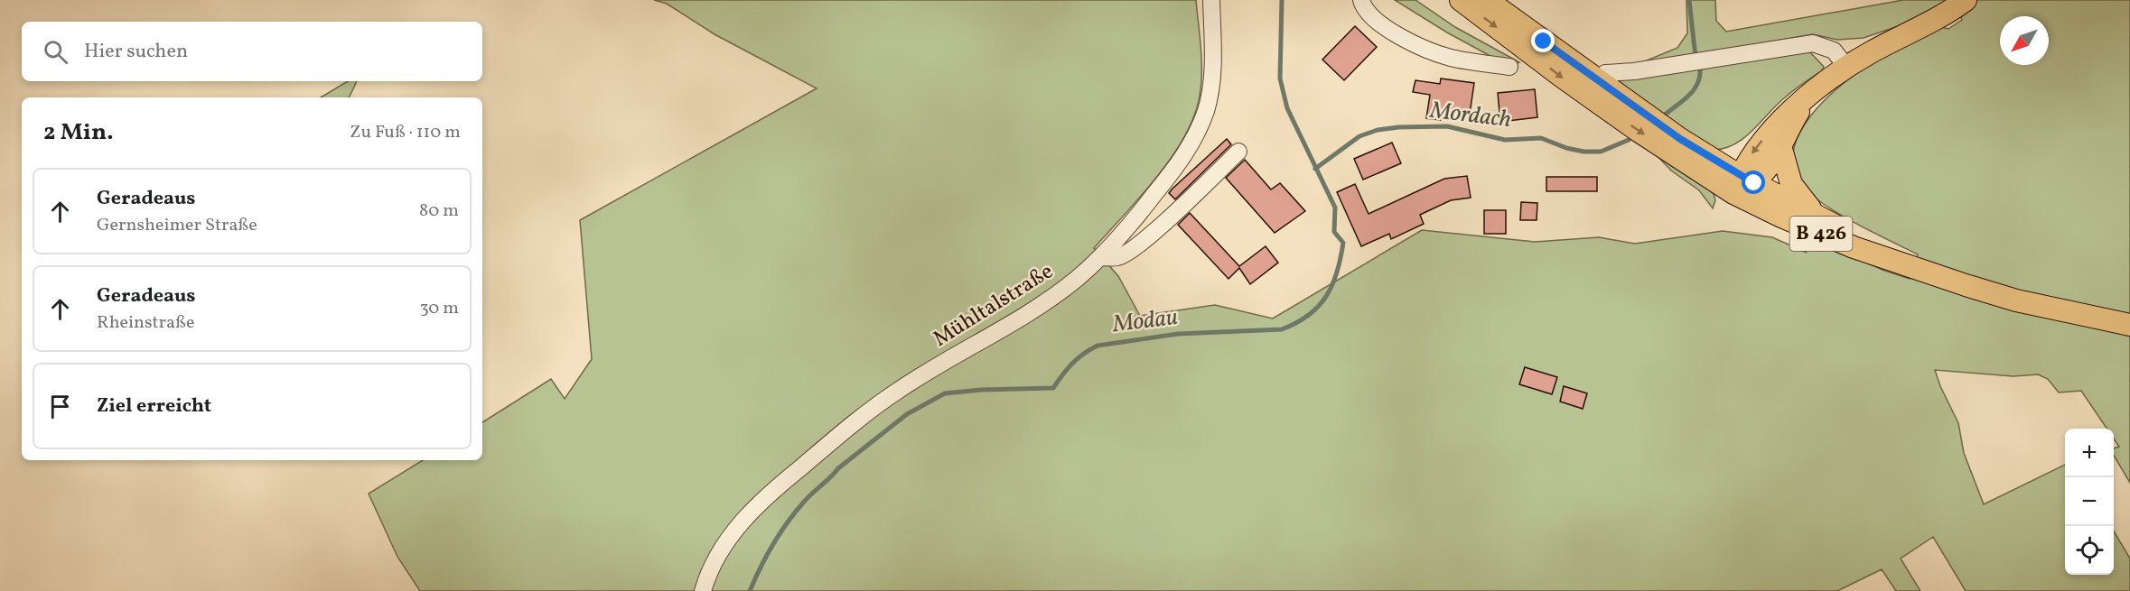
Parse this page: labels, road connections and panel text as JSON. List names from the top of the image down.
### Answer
{
  "streets": {
    "main road": ["B 426"],
    "street": ["Mühltalstraße"]
  },
  "water": ["Mordach", "Modau"],
  "north": "bottom left",
  "page": {
    "search": "Hier suchen",
    "heading": ["2 Min.", "Zu Fuß · 110 m"],
    "list": [
      ["Geradeaus", "Gernsheimer Straße", "80 m"],
      ["Geradeaus", "Rheinstraße", "30 m"],
      "Ziel erreicht"
    ],
    "map_buttons": ["+", "−"]
  }
}
